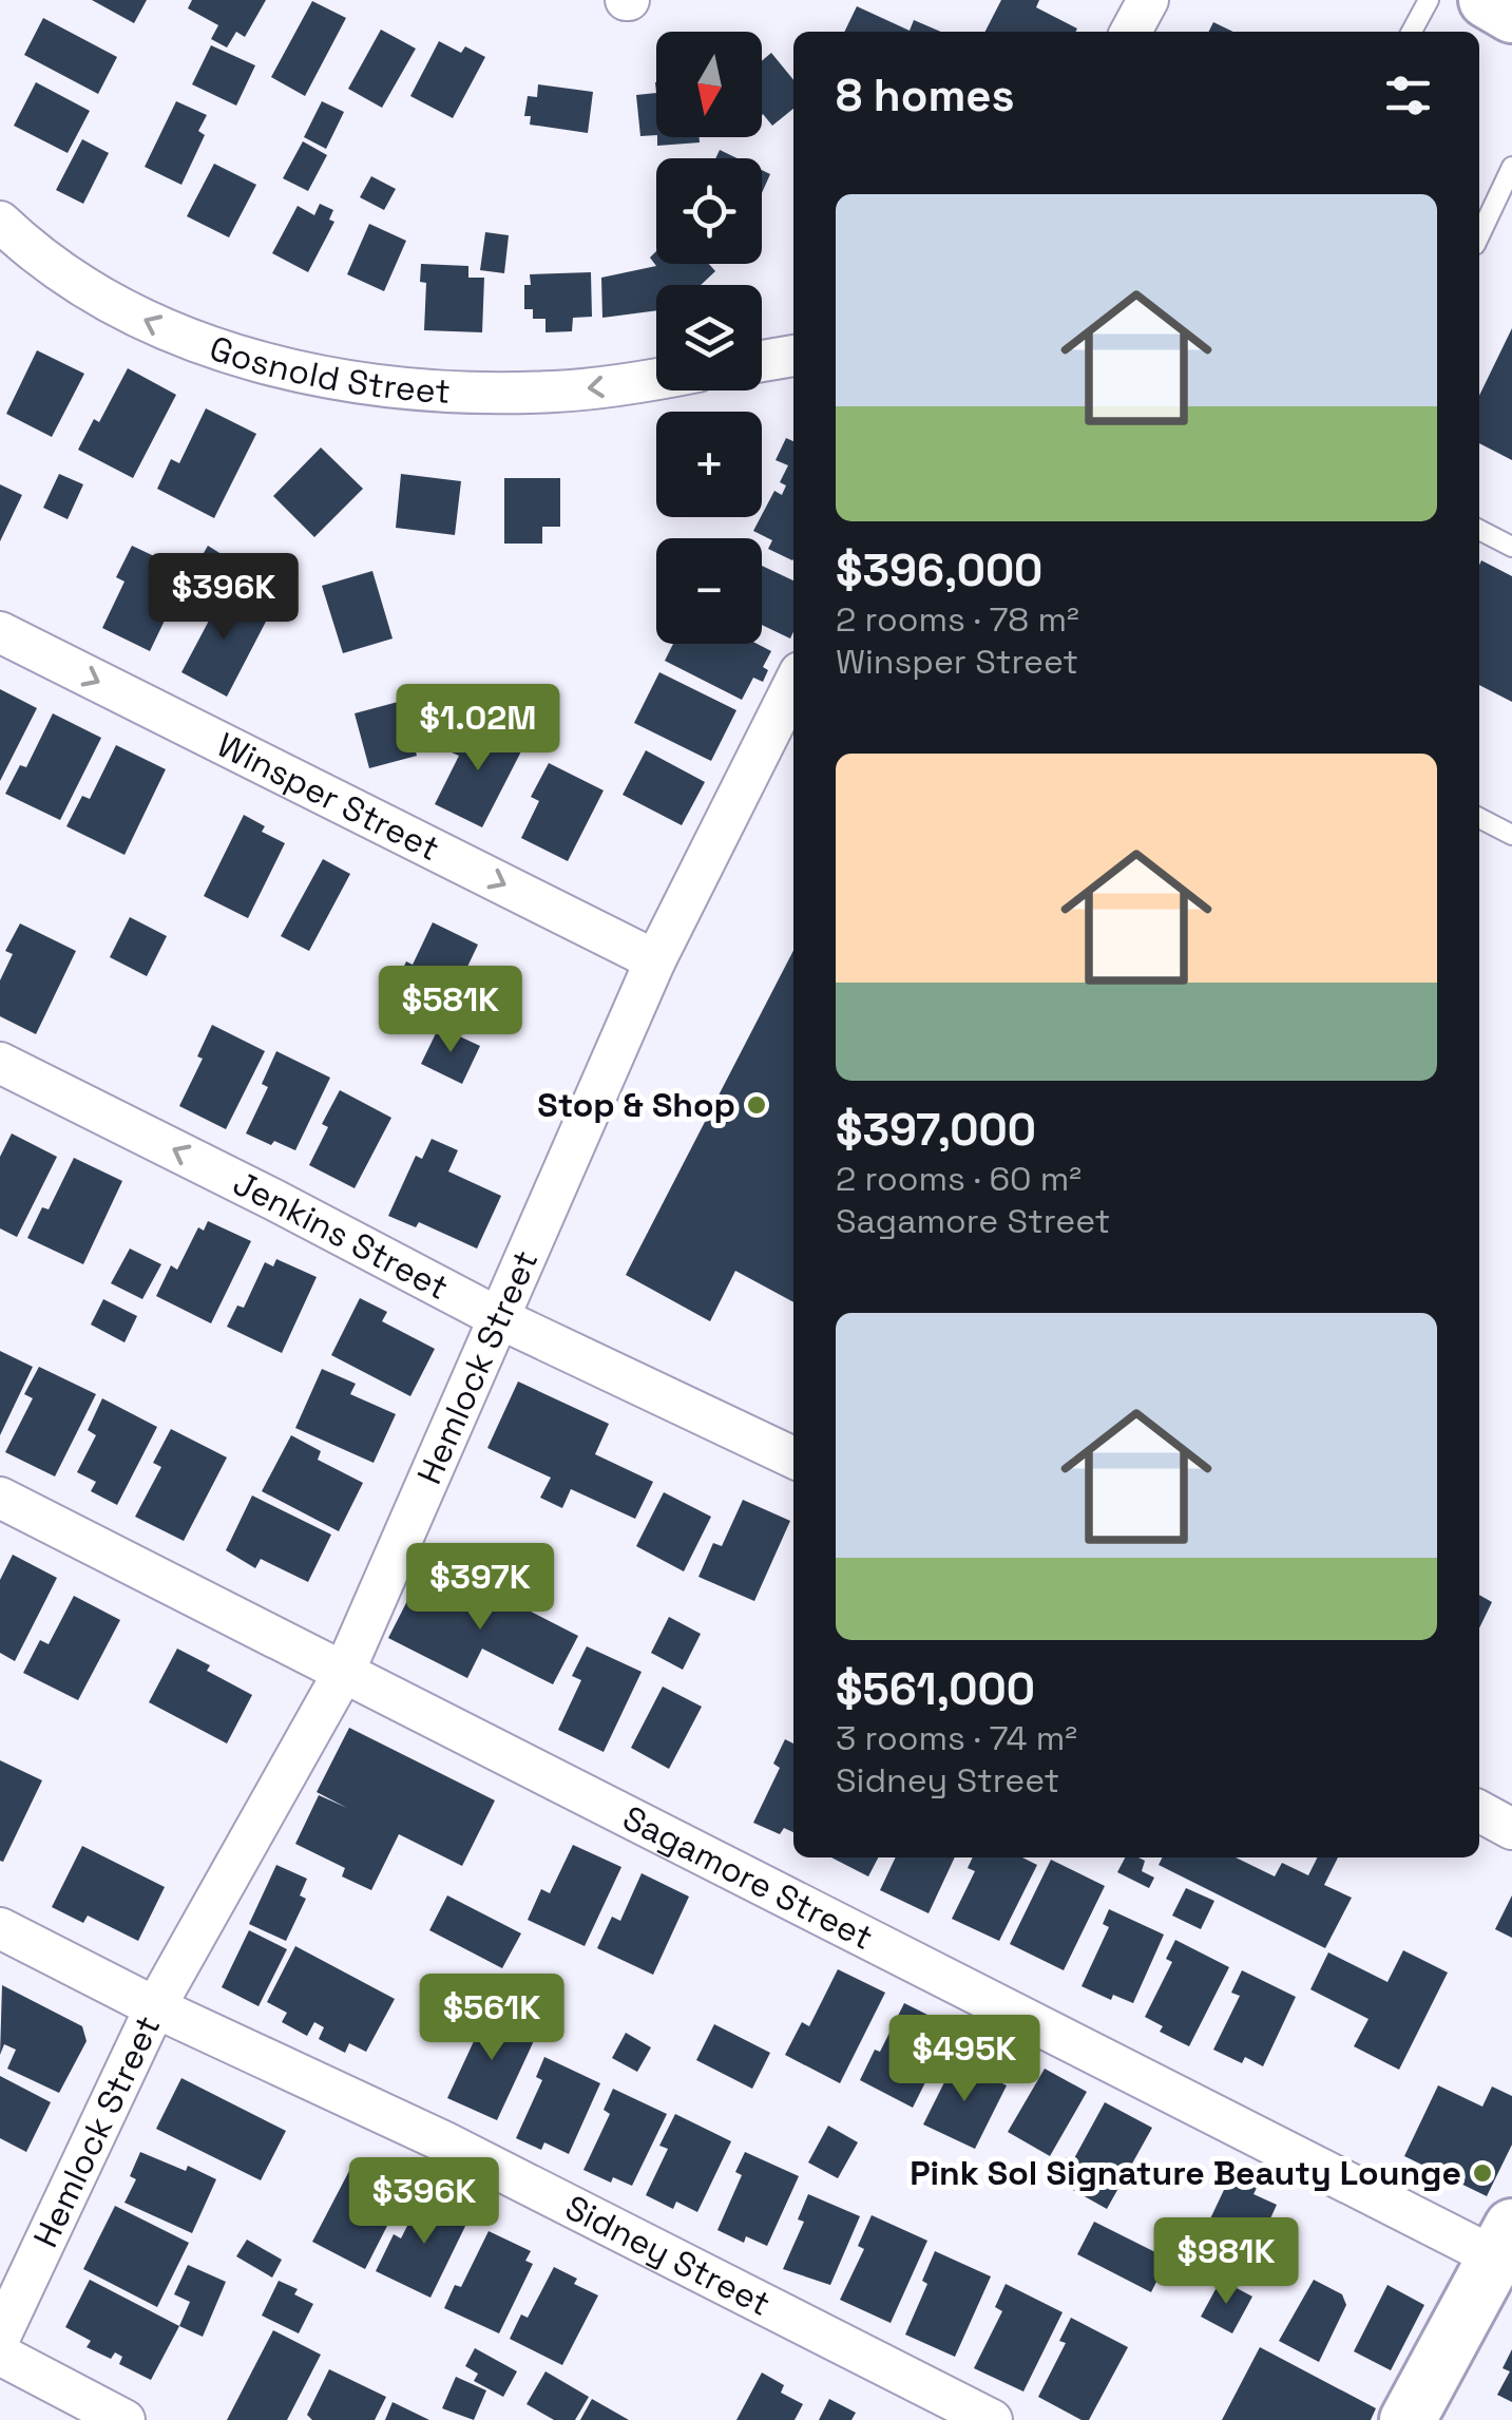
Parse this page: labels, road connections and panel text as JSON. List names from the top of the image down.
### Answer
{
  "streets": {
    "street": [
      "Gosnold Street",
      "Winsper Street",
      "Jenkins Street",
      "Hemlock Street",
      "Sagamore Street",
      "Sidney Street"
    ]
  },
  "crossings": [
    ["Winsper Street", "Hemlock Street"],
    ["Jenkins Street", "Hemlock Street"],
    ["Hemlock Street", "Sagamore Street"],
    ["Hemlock Street", "Sidney Street"]
  ],
  "one_way": ["Gosnold Street", "Winsper Street", "Jenkins Street"],
  "places": ["Stop & Shop", "Pink Sol Signature Beauty Lounge"],
  "north": "bottom",
  "page": {
    "map_buttons": ["+", "−"],
    "heading": "8 homes",
    "list": [
      {
        "name": "$396,000",
        "note": "2 rooms · 78 m² · Winsper Street"
      },
      {
        "name": "$397,000",
        "note": "2 rooms · 60 m² · Sagamore Street"
      },
      {
        "name": "$561,000",
        "note": "3 rooms · 74 m² · Sidney Street"
      }
    ],
    "price": [
      "$396K",
      "$1.02M",
      "$581K",
      "$397K",
      "$561K",
      "$495K",
      "$396K",
      "$981K"
    ]
  }
}
